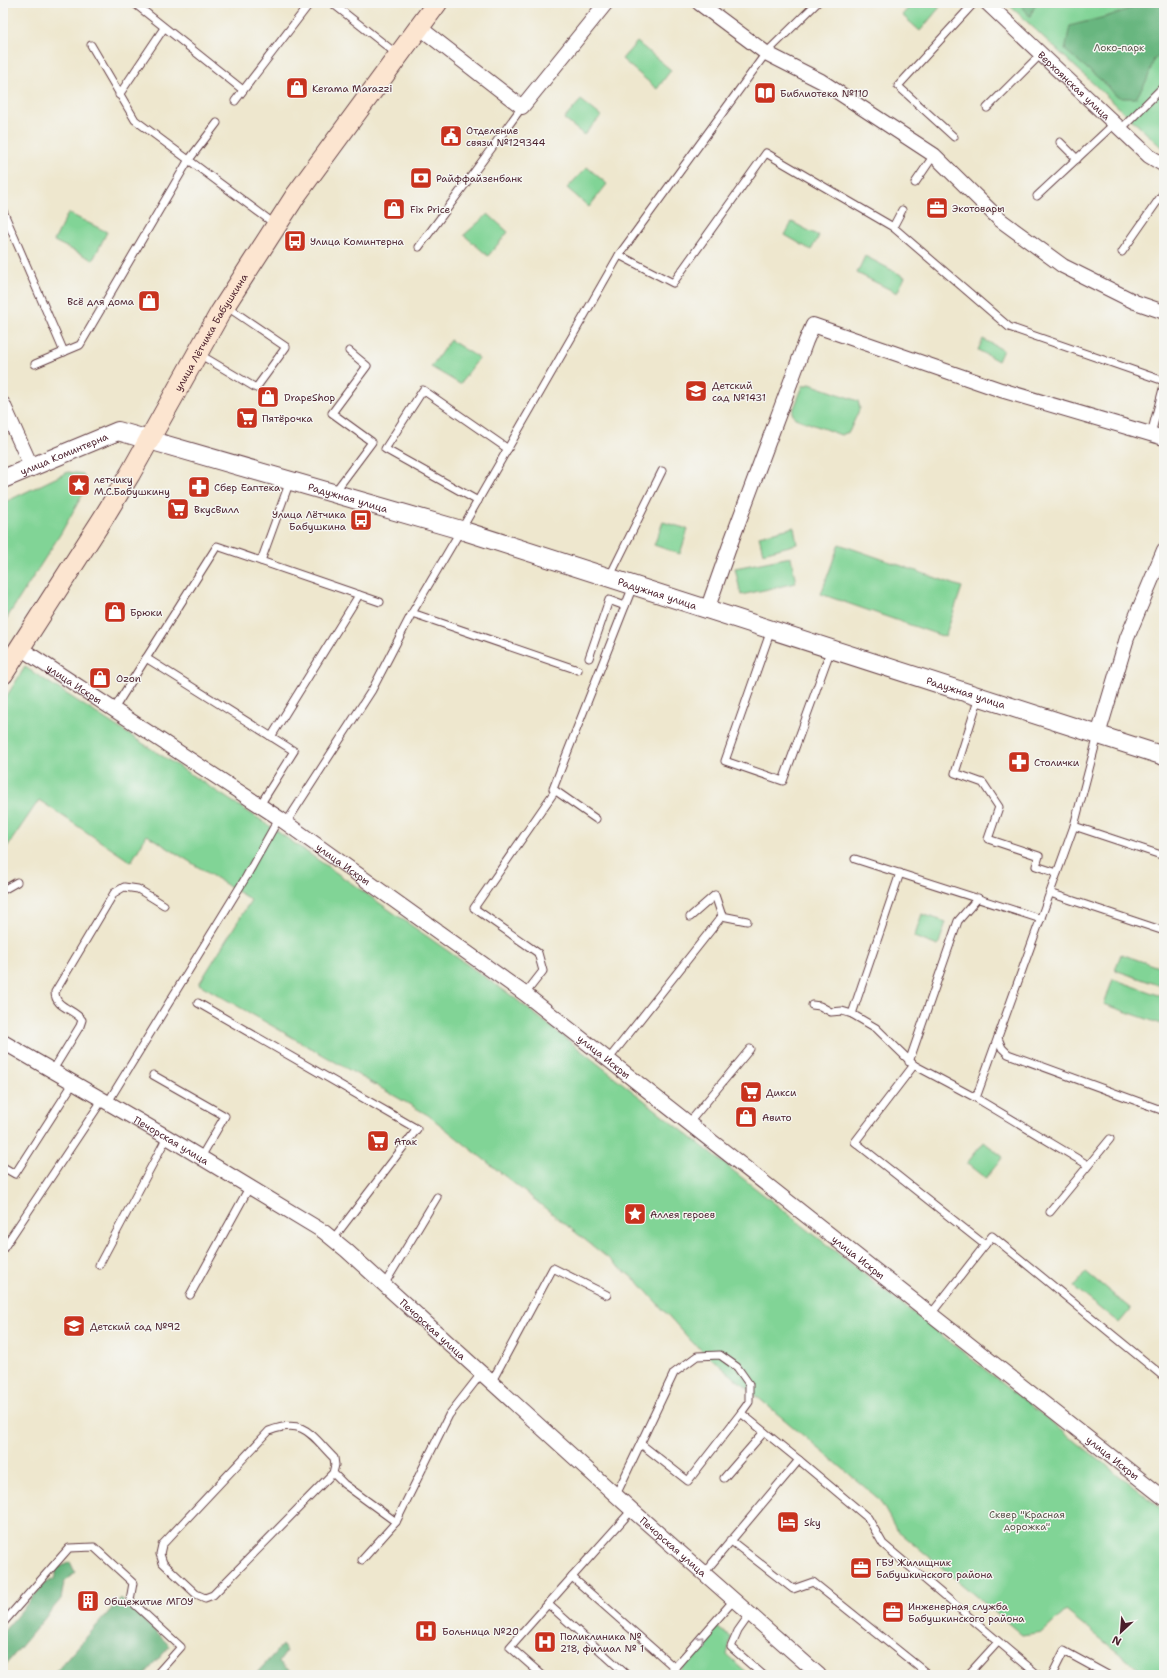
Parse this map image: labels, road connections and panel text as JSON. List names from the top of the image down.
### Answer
{
  "streets": {
    "main road": ["улица Лётчика Бабушкина"],
    "street": [
      "Верхоянская улица",
      "улица Коминтерна",
      "Радужная улица",
      "улица Искры",
      "Печорская улица"
    ]
  },
  "crossings": [
    ["улица Лётчика Бабушкина", "улица Коминтерна"],
    ["улица Лётчика Бабушкина", "Радужная улица"],
    ["улица Лётчика Бабушкина", "улица Искры"],
    ["улица Коминтерна", "Радужная улица"]
  ],
  "parks": ["Локо-парк", "Сквер \"Красная дорожка\""],
  "places": {
    "shop": [
      "Kerama Marazzi",
      "Fix Price",
      "Всё для дома",
      "DrapeShop",
      "Брюки",
      "Ozon",
      "Авито"
    ],
    "library": ["Библиотека №110"],
    "public building": ["Отделение связи №129344"],
    "bank": ["Райффайзенбанк"],
    "office": ["Экотовары", "ГБУ Жилищник Бабушкинского района", "Инженерная служба Бабушкинского района"],
    "bus stop": ["Улица Коминтерна", "Улица Лётчика Бабушкина"],
    "school or university": ["Детский сад №1431", "Детский сад №92"],
    "supermarket": [
      "Пятёрочка",
      "ВкусВилл",
      "Дикси",
      "Атак"
    ],
    "place": ["летчику М.С.Бабушкину", "Аллея героев"],
    "pharmacy": ["Сбер Еаптека", "Столички"],
    "hotel": ["Sky"],
    "building": ["Общежитие МГОУ"],
    "hospital": ["Больница №20", "Поликлиника № 218, филиал № 1"]
  },
  "north": "bottom left"
}
